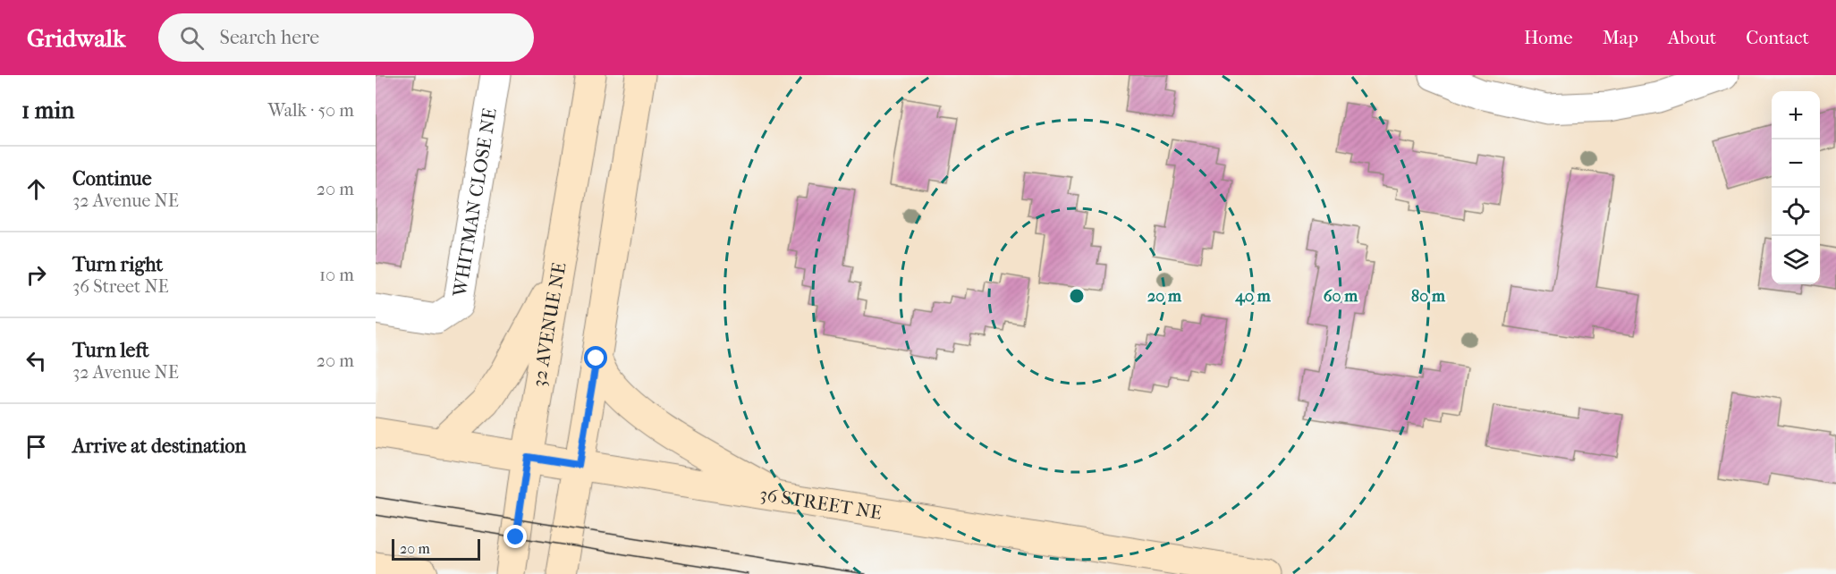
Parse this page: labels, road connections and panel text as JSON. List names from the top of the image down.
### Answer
{
  "streets": {
    "main road": ["32 AVENUE NE", "36 STREET NE"],
    "street": ["WHITMAN CLOSE NE"]
  },
  "crossings": [
    ["32 AVENUE NE", "36 STREET NE"]
  ],
  "scale_bar": "20 m",
  "page": {
    "header": "Gridwalk",
    "search": "Search here",
    "nav": [
      "Home",
      "Map",
      "About",
      "Contact"
    ],
    "heading": ["1 min", "Walk · 50 m"],
    "map_buttons": ["+", "−"],
    "list": [
      ["Continue", "32 Avenue NE", "20 m"],
      ["Turn right", "36 Street NE", "10 m"],
      ["Turn left", "32 Avenue NE", "20 m"],
      "Arrive at destination"
    ],
    "scale": "20 m"
  },
  "rings": [
    "20 m",
    "40 m",
    "60 m",
    "80 m"
  ]
}
